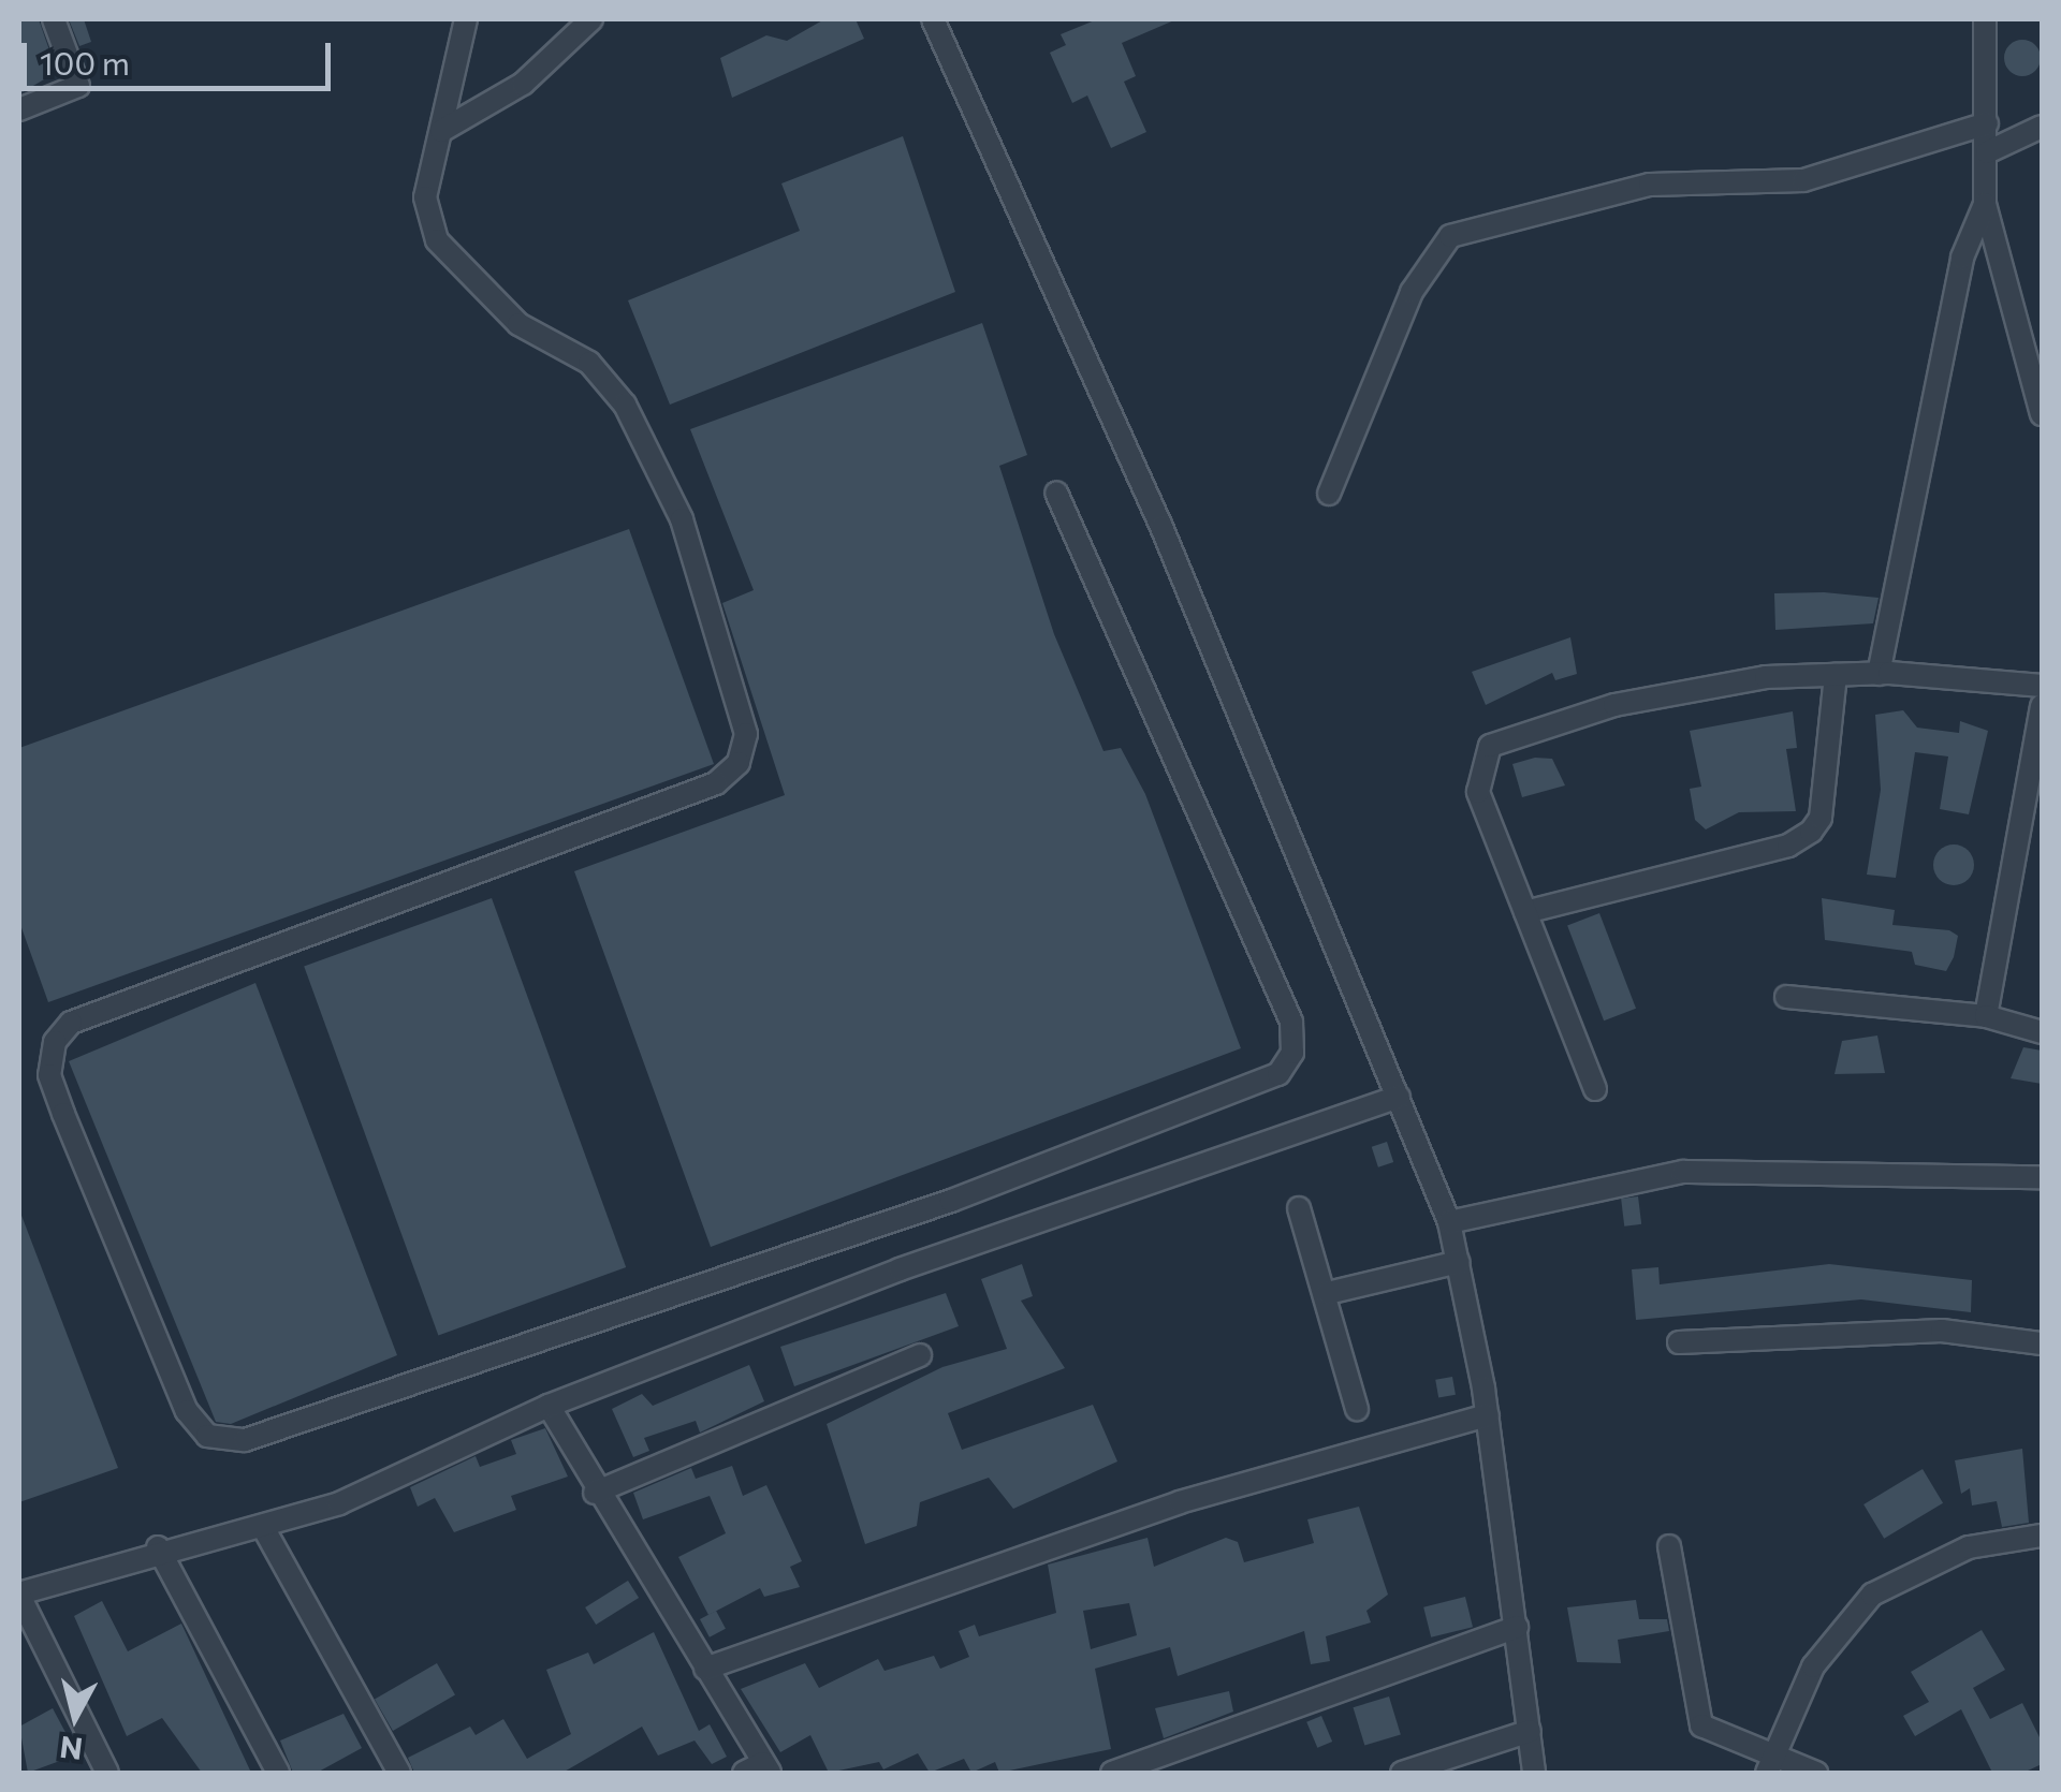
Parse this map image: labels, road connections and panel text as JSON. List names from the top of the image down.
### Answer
{
  "scale_bar": "100 m",
  "north": "bottom"
}
